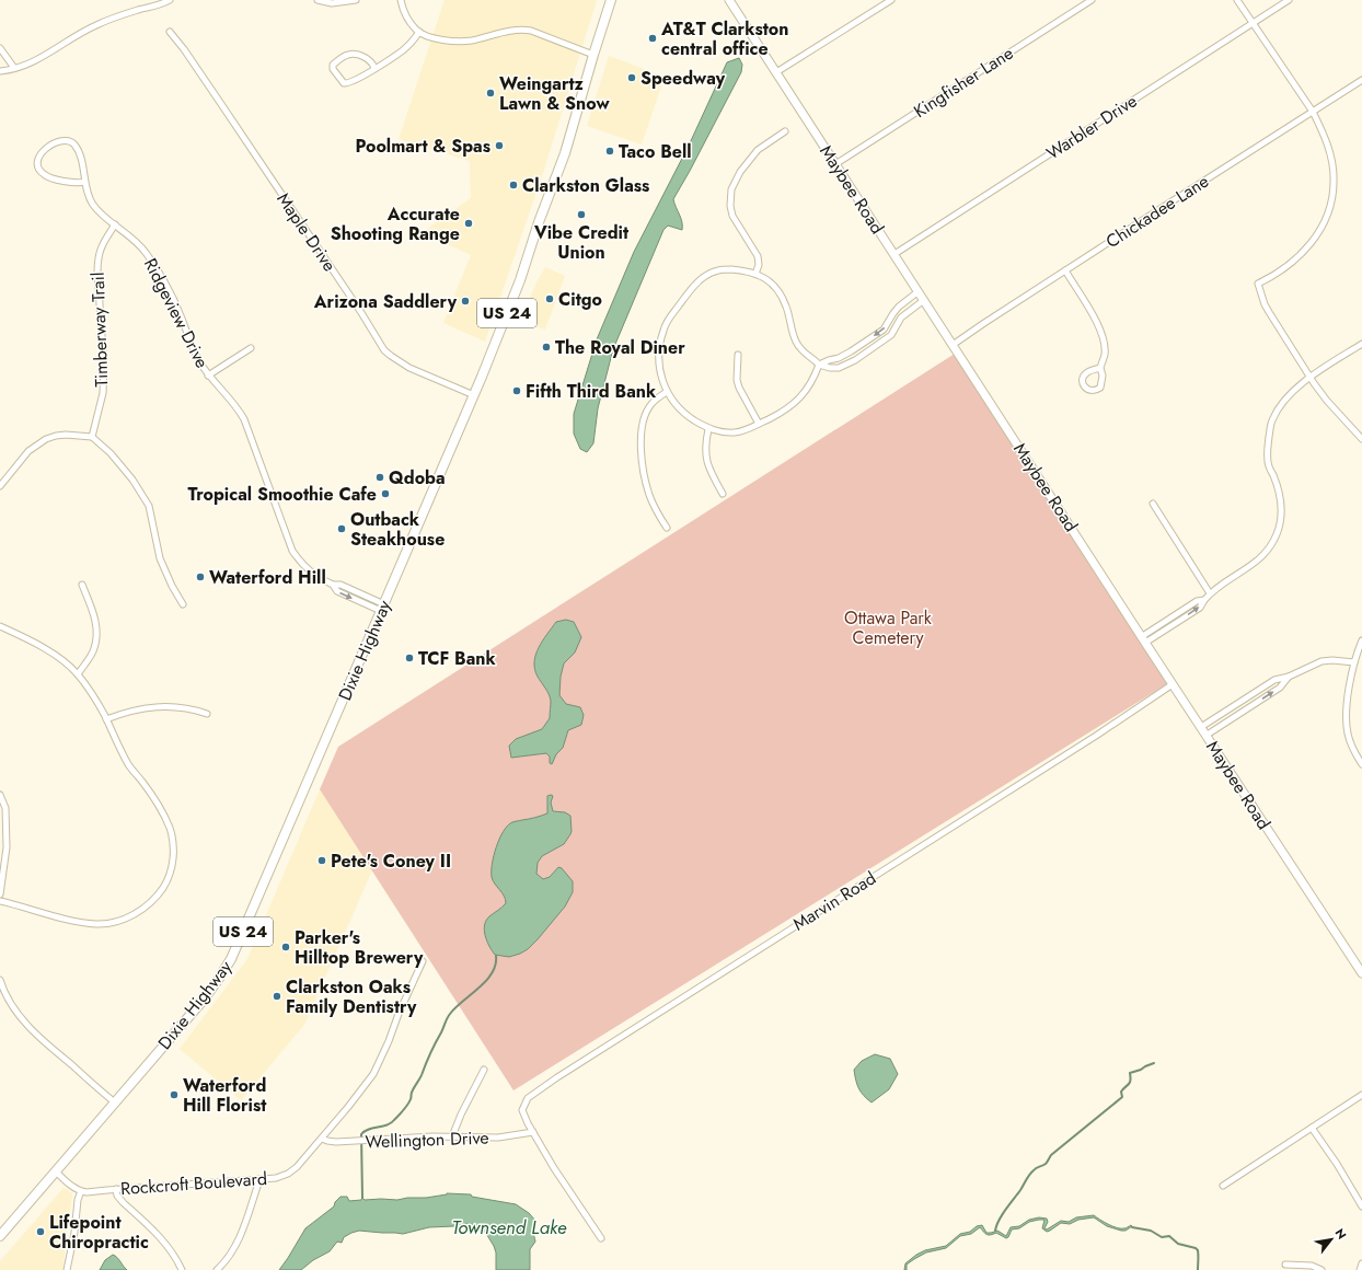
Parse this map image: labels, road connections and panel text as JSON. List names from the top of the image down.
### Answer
{
  "streets": {
    "main road": ["Maybee Road", "US 24", "Dixie Highway"],
    "street": [
      "Kingfisher Lane",
      "Warbler Drive",
      "Chickadee Lane",
      "Maple Drive",
      "Ridgeview Drive",
      "Timberway Trail",
      "Marvin Road",
      "Wellington Drive",
      "Rockcroft Boulevard"
    ]
  },
  "crossings": [
    ["Kingfisher Lane", "Maybee Road"],
    ["Warbler Drive", "Maybee Road"],
    ["Maybee Road", "Chickadee Lane"],
    ["Maybee Road", "Marvin Road"],
    ["Maple Drive", "Dixie Highway"],
    ["Ridgeview Drive", "Timberway Trail"],
    ["Ridgeview Drive", "Dixie Highway"],
    ["Marvin Road", "Wellington Drive"],
    ["Wellington Drive", "Rockcroft Boulevard"]
  ],
  "water": ["Townsend Lake"],
  "parks": ["Ottawa Park Cemetery"],
  "places": [
    "AT&T Clarkston central office",
    "Speedway",
    "Weingartz Lawn & Snow",
    "Poolmart & Spas",
    "Taco Bell",
    "Clarkston Glass",
    "Vibe Credit Union",
    "Accurate Shooting Range",
    "Citgo",
    "Arizona Saddlery",
    "The Royal Diner",
    "Fifth Third Bank",
    "Qdoba",
    "Tropical Smoothie Cafe",
    "Outback Steakhouse",
    "Waterford Hill",
    "TCF Bank",
    "Pete's Coney II",
    "Parker's Hilltop Brewery",
    "Clarkston Oaks Family Dentistry",
    "Waterford Hill Florist",
    "Lifepoint Chiropractic"
  ],
  "north": "top right"
}
